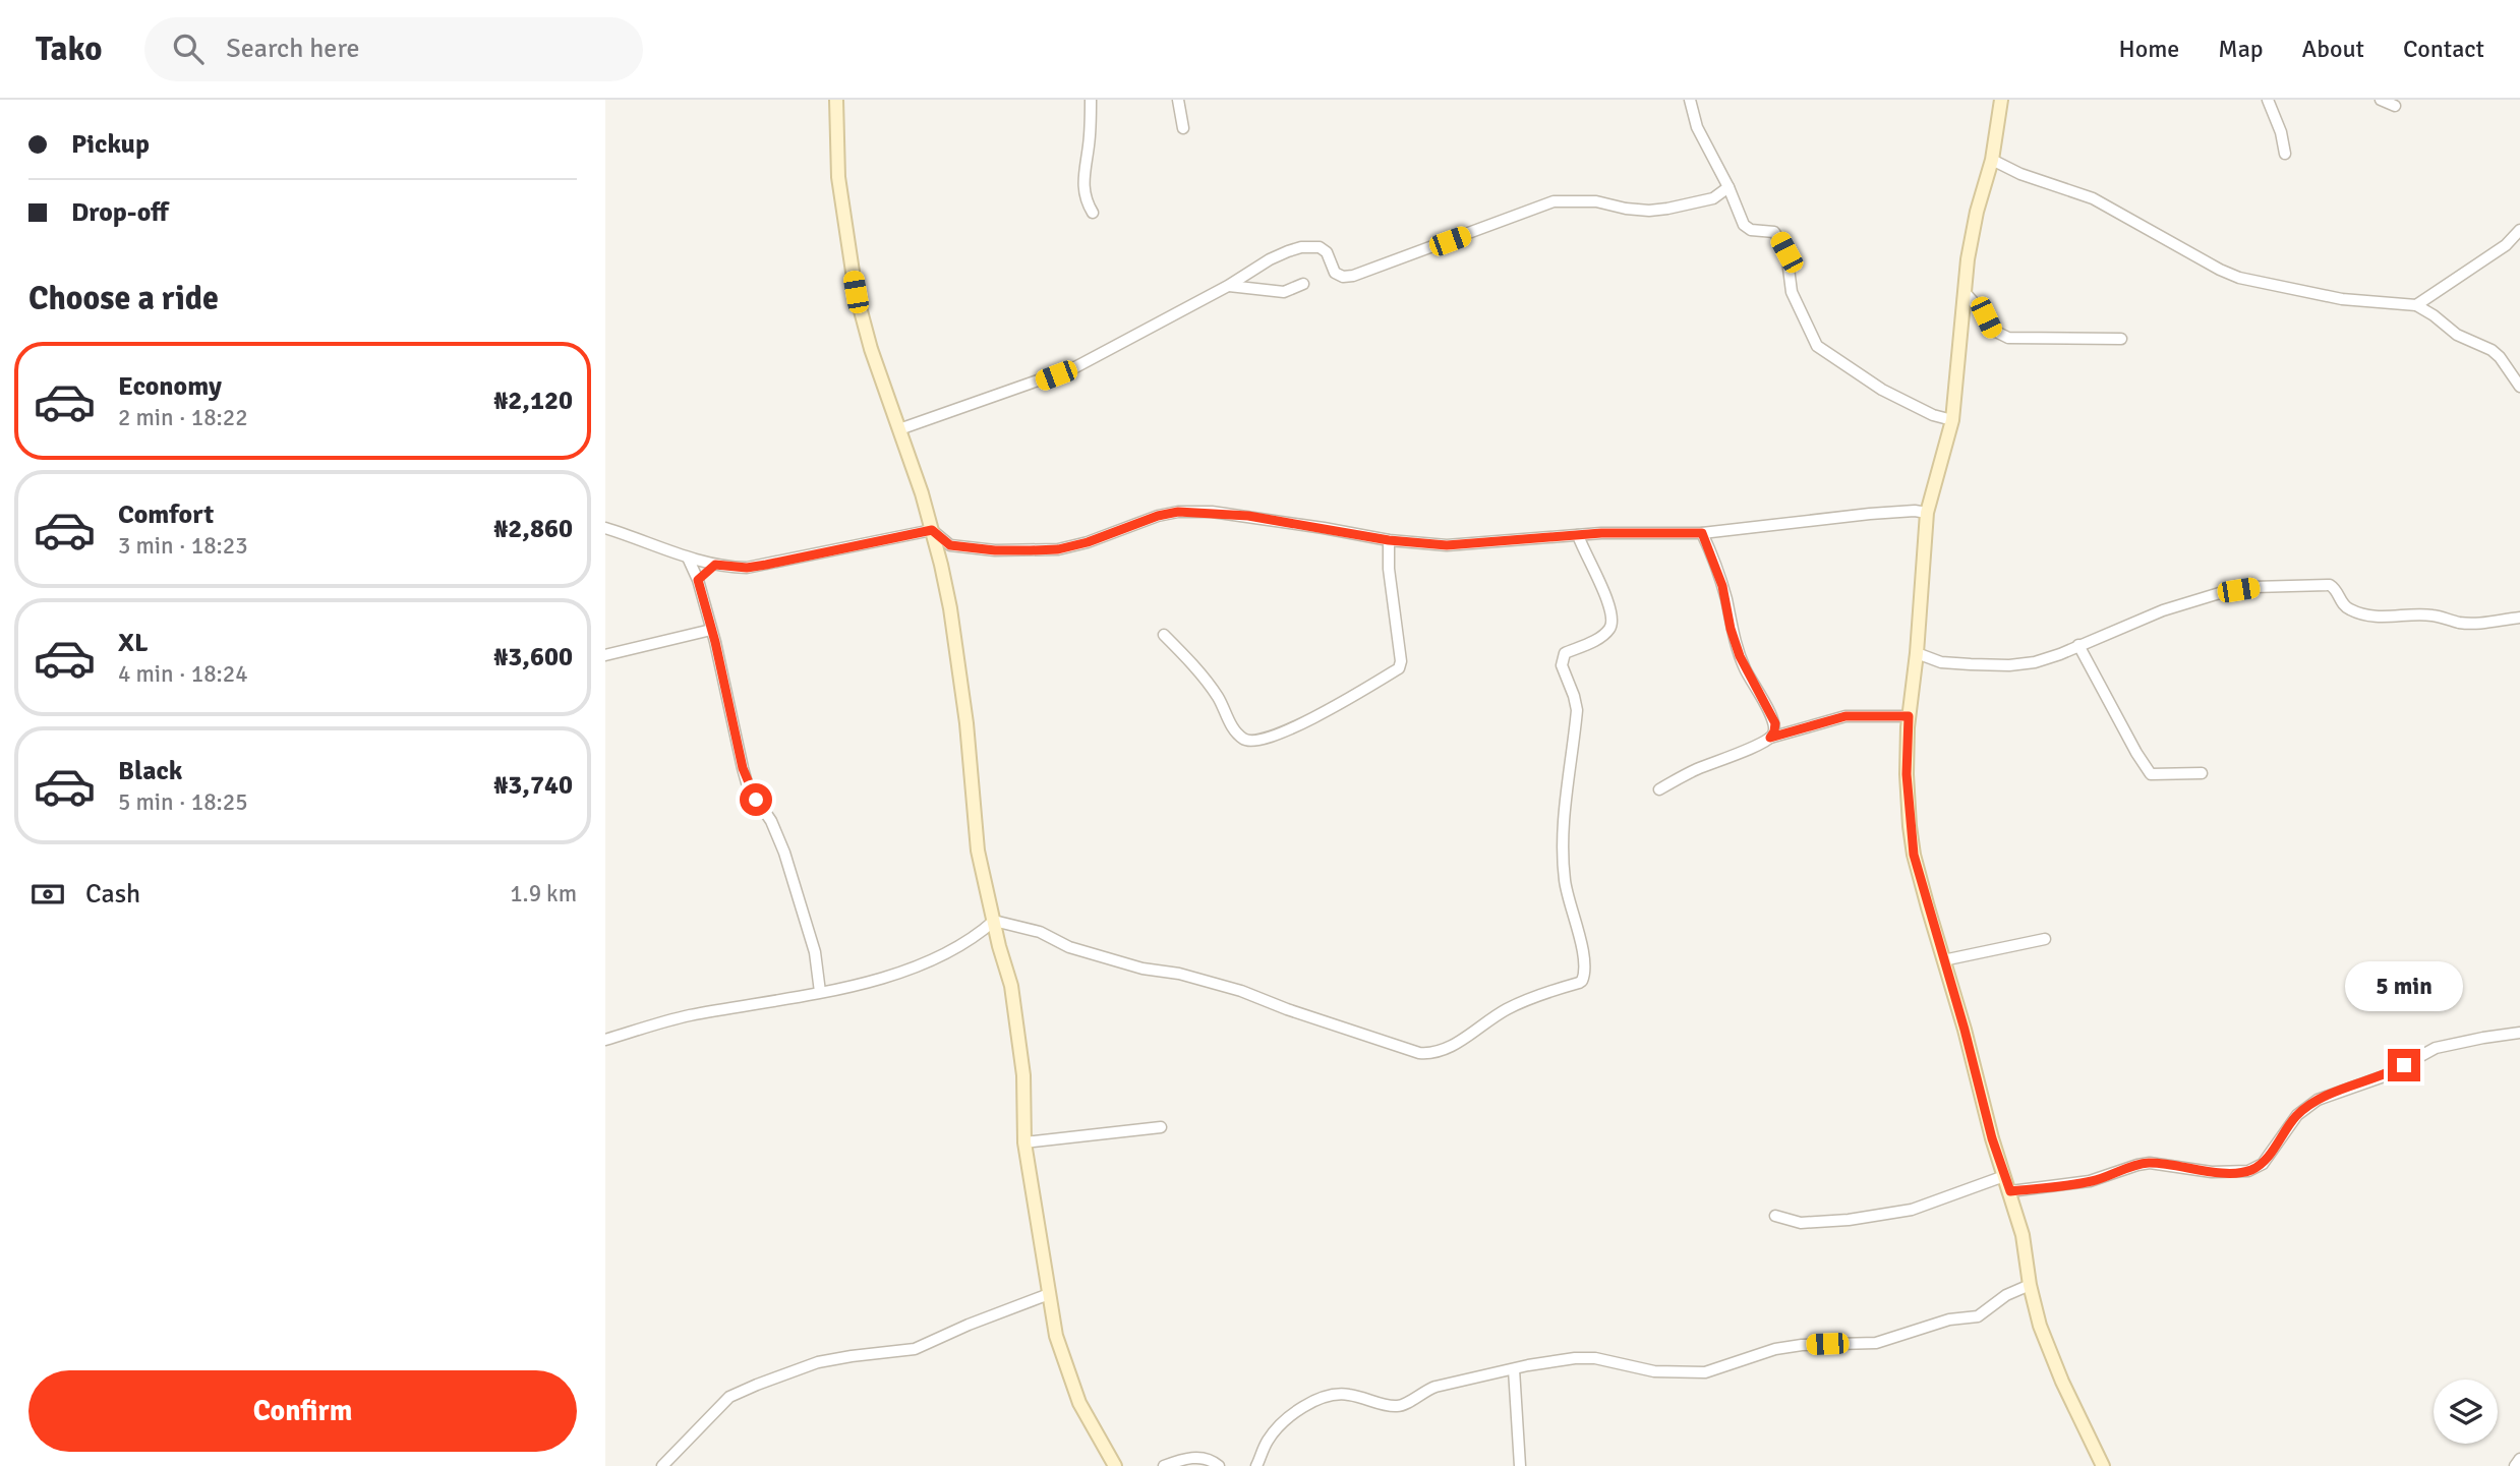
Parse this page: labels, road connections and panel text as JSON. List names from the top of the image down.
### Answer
{
  "page": {
    "header": "Tako",
    "search": "Search here",
    "nav": [
      "Home",
      "Map",
      "About",
      "Contact"
    ],
    "banner": ["Pickup", "Drop-off"],
    "heading": "Choose a ride",
    "list": [
      {
        "name": "Economy",
        "note": "2 min · 18:22",
        "value": "₦2,120"
      },
      {
        "name": "Comfort",
        "note": "3 min · 18:23",
        "value": "₦2,860"
      },
      {
        "name": "XL",
        "note": "4 min · 18:24",
        "value": "₦3,600"
      },
      {
        "name": "Black",
        "note": "5 min · 18:25",
        "value": "₦3,740"
      }
    ],
    "pay": ["Cash", "1.9 km"],
    "bubble": "5 min",
    "buttons": "Confirm"
  }
}
